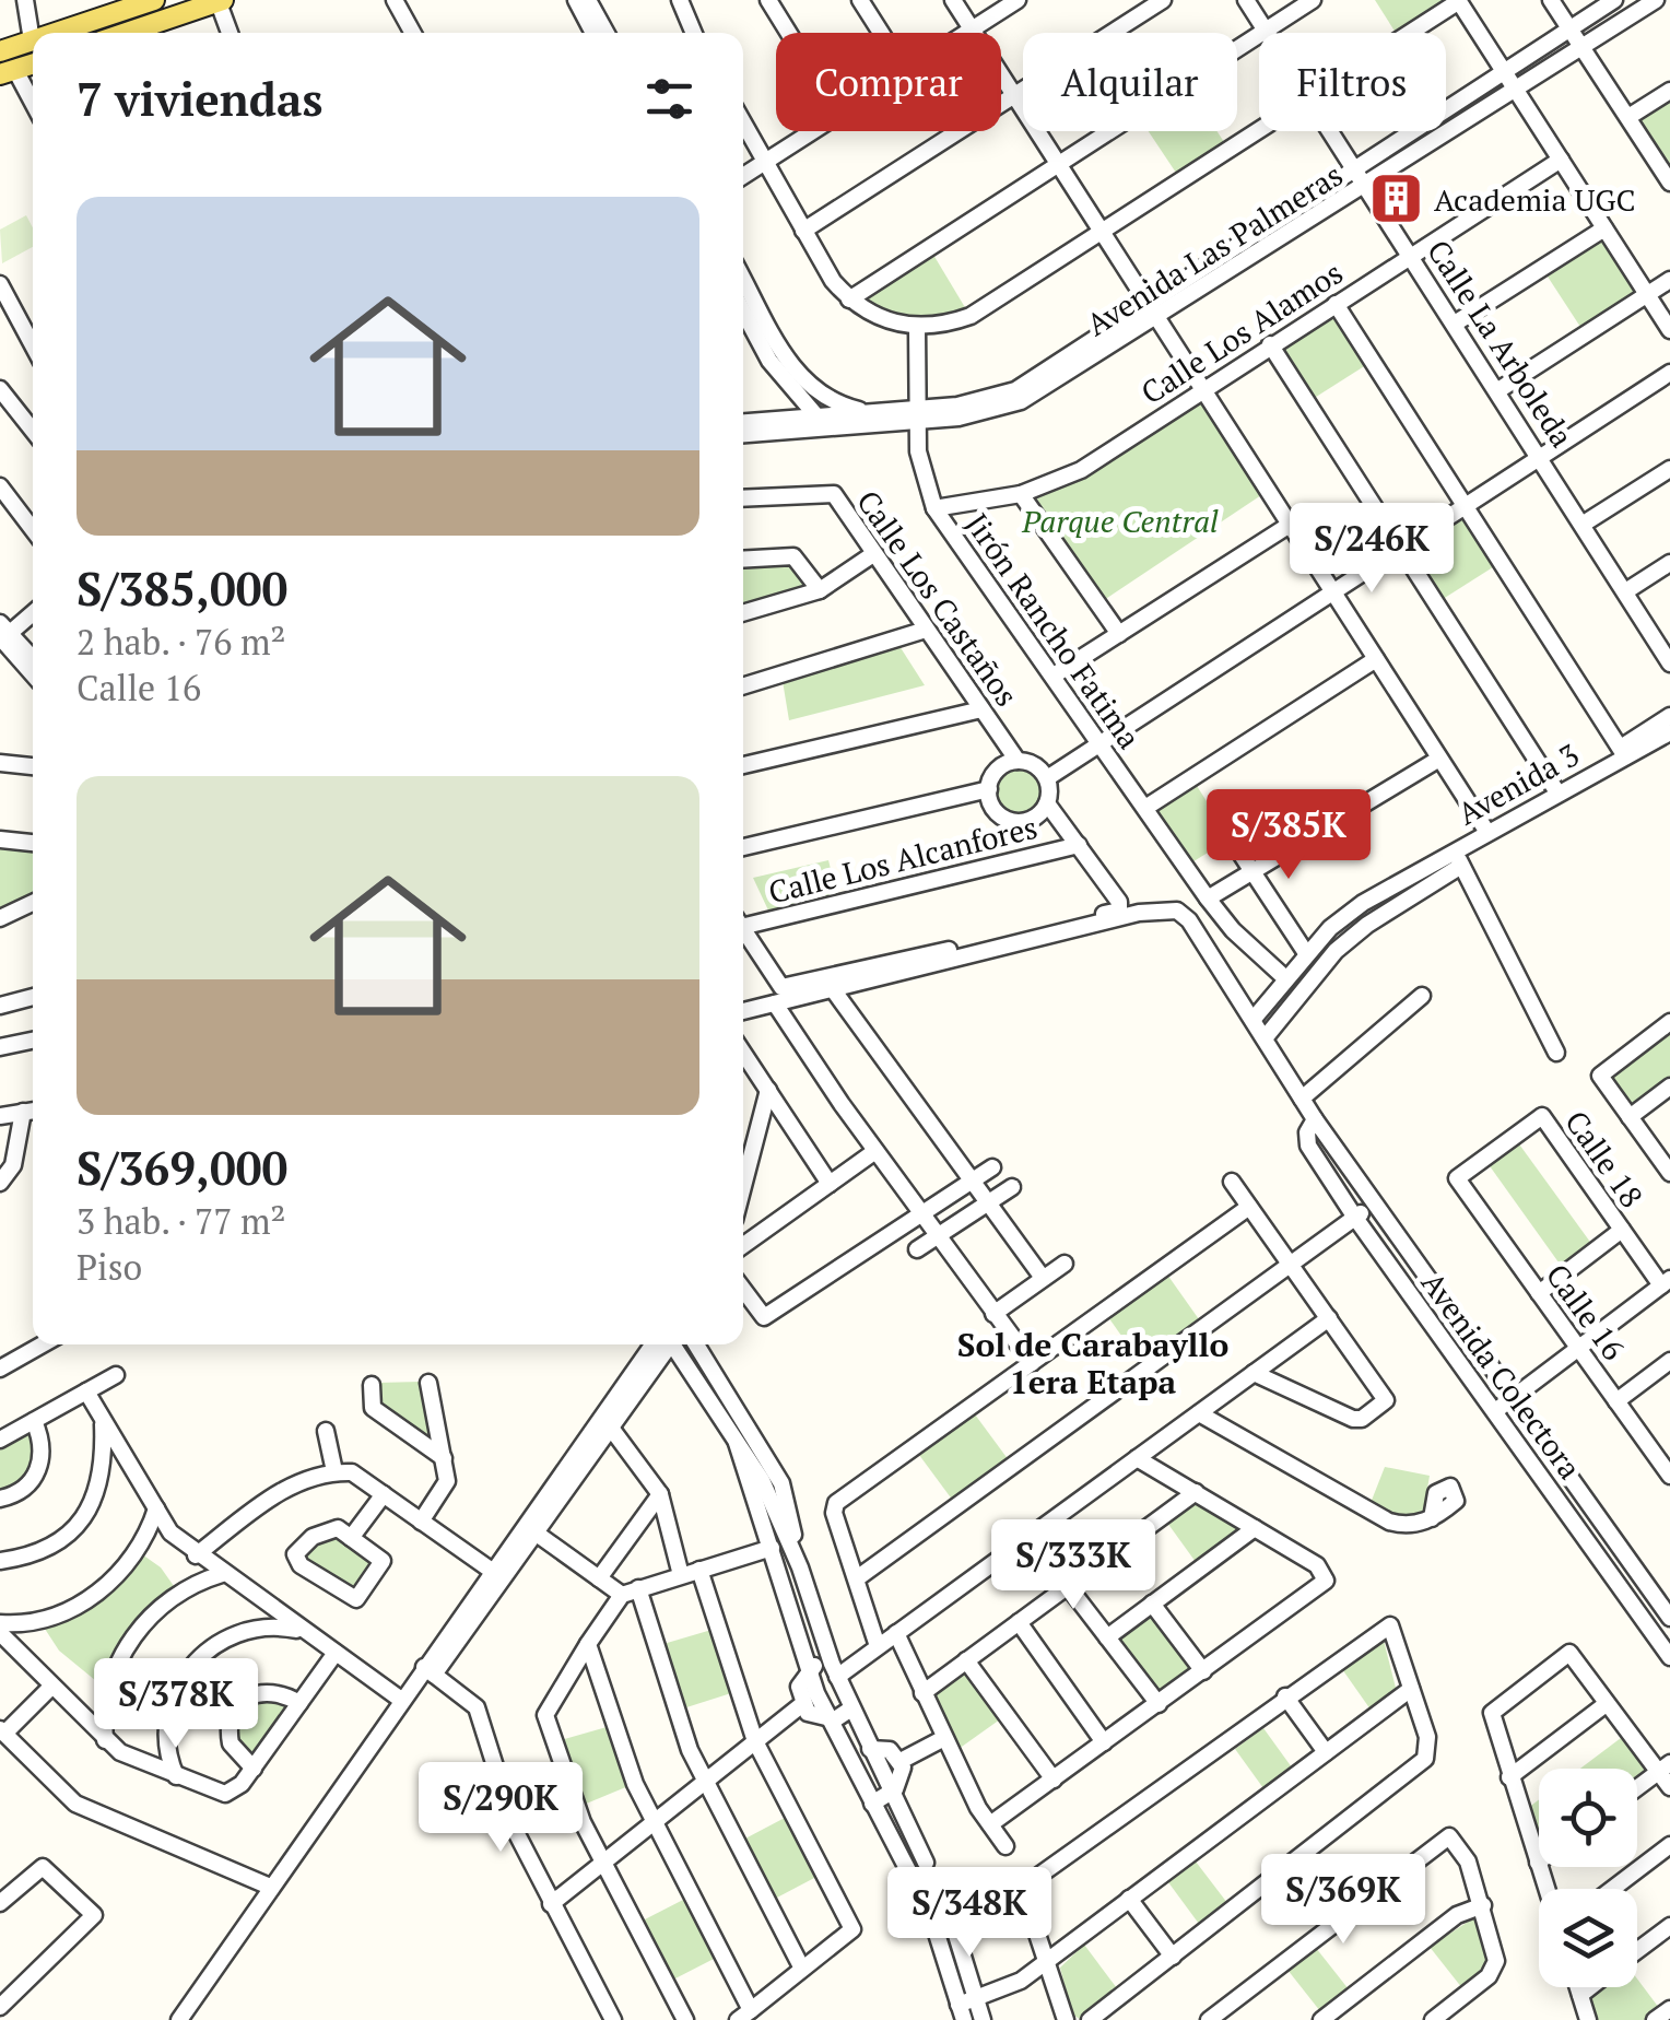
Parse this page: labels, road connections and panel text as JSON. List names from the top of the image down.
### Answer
{
  "streets": {
    "street": [
      "Avenida Las Palmeras",
      "Calle Los Alamos",
      "Calle La Arboleda",
      "Calle Los Castaños",
      "Jirón Rancho Fatima",
      "Avenida 3",
      "Calle Los Alcanfores",
      "Calle 18",
      "Calle 16",
      "Avenida Colectora"
    ]
  },
  "crossings": [
    ["Avenida Las Palmeras", "Calle La Arboleda"],
    ["Avenida Las Palmeras", "Jirón Rancho Fatima"],
    ["Calle Los Alamos", "Calle La Arboleda"],
    ["Calle Los Alamos", "Jirón Rancho Fatima"],
    ["Jirón Rancho Fatima", "Avenida 3"],
    ["Avenida 3", "Avenida Colectora"],
    ["Calle 18", "Calle 16"]
  ],
  "districts": ["Sol de Carabayllo 1era Etapa"],
  "parks": ["Parque Central"],
  "places": {
    "building": ["Academia UGC"]
  },
  "page": {
    "chip": ["Comprar", "Alquilar", "Filtros"],
    "heading": "7 viviendas",
    "list": [
      {
        "name": "S/385,000",
        "note": "2 hab. · 76 m² · Calle 16"
      },
      {
        "name": "S/369,000",
        "note": "3 hab. · 77 m² · Piso"
      }
    ],
    "price": [
      "S/246K",
      "S/385K",
      "S/333K",
      "S/378K",
      "S/290K",
      "S/369K",
      "S/348K"
    ]
  }
}
